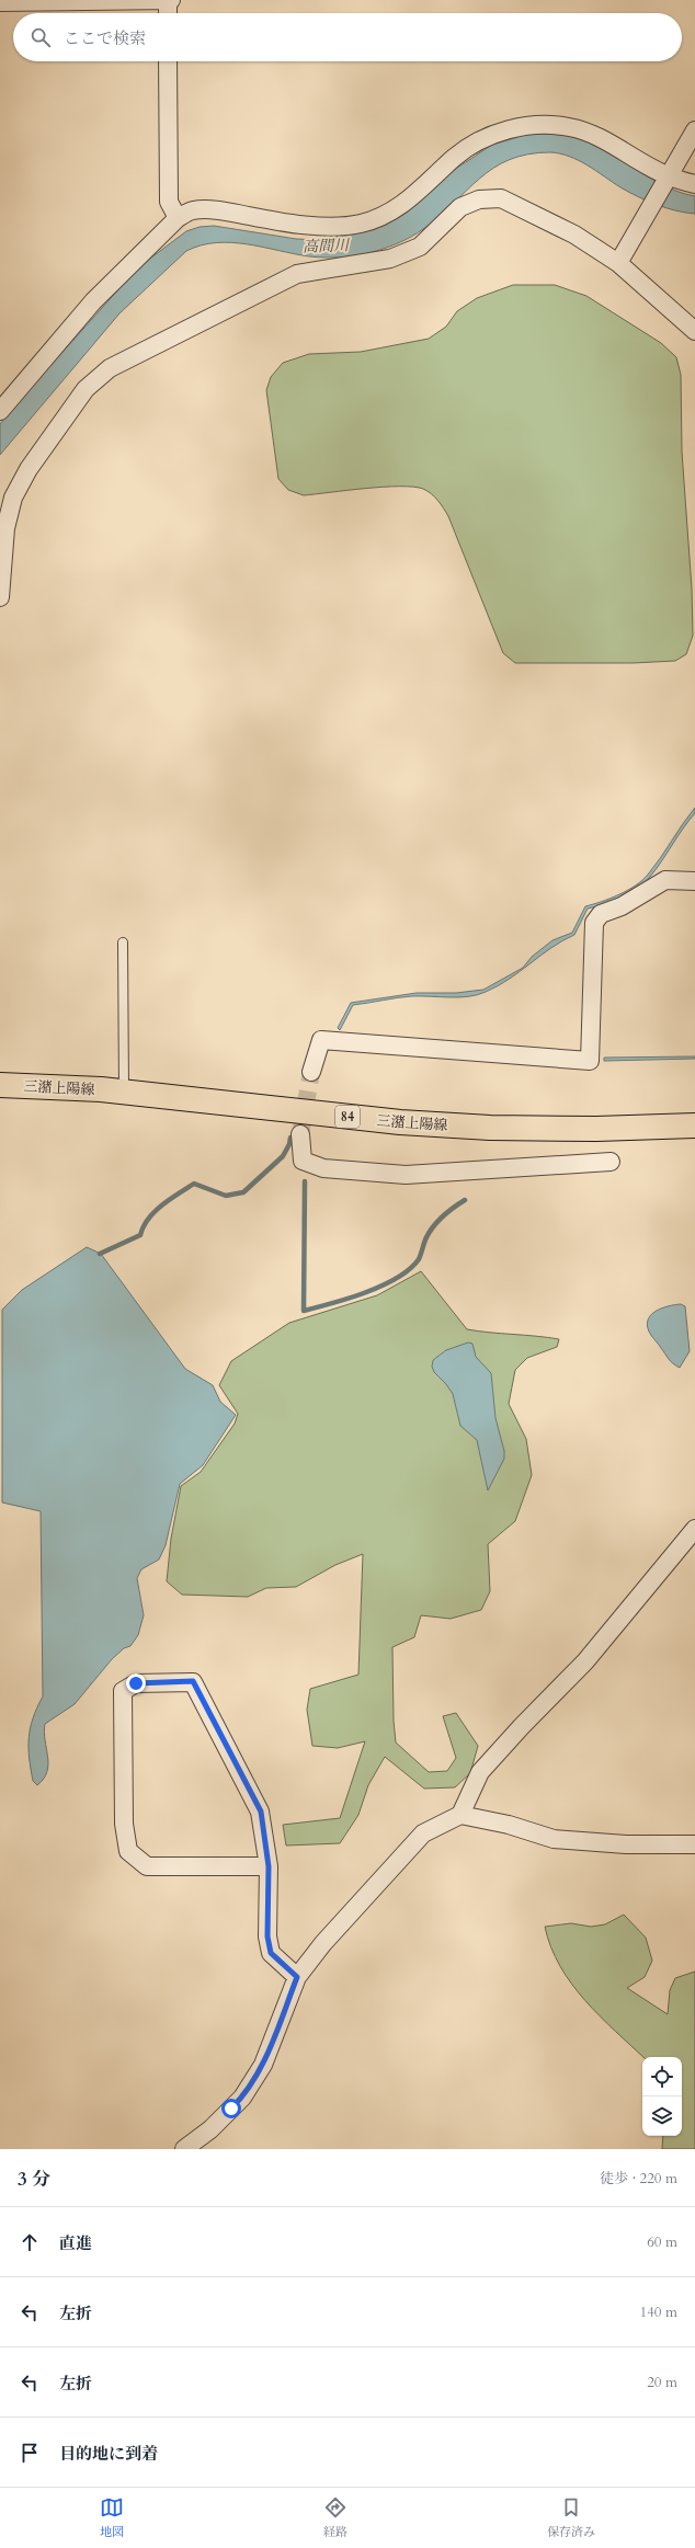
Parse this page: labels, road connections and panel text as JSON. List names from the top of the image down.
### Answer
{
  "streets": {
    "main road": ["三潴上陽線", "84"]
  },
  "water": ["高間川"],
  "page": {
    "search": "ここで検索",
    "heading": ["3 分", "徒歩 · 220 m"],
    "list": [
      ["直進", "60 m"],
      ["左折", "140 m"],
      ["左折", "20 m"],
      "目的地に到着"
    ],
    "nav": ["地図", "経路", "保存済み"]
  }
}
